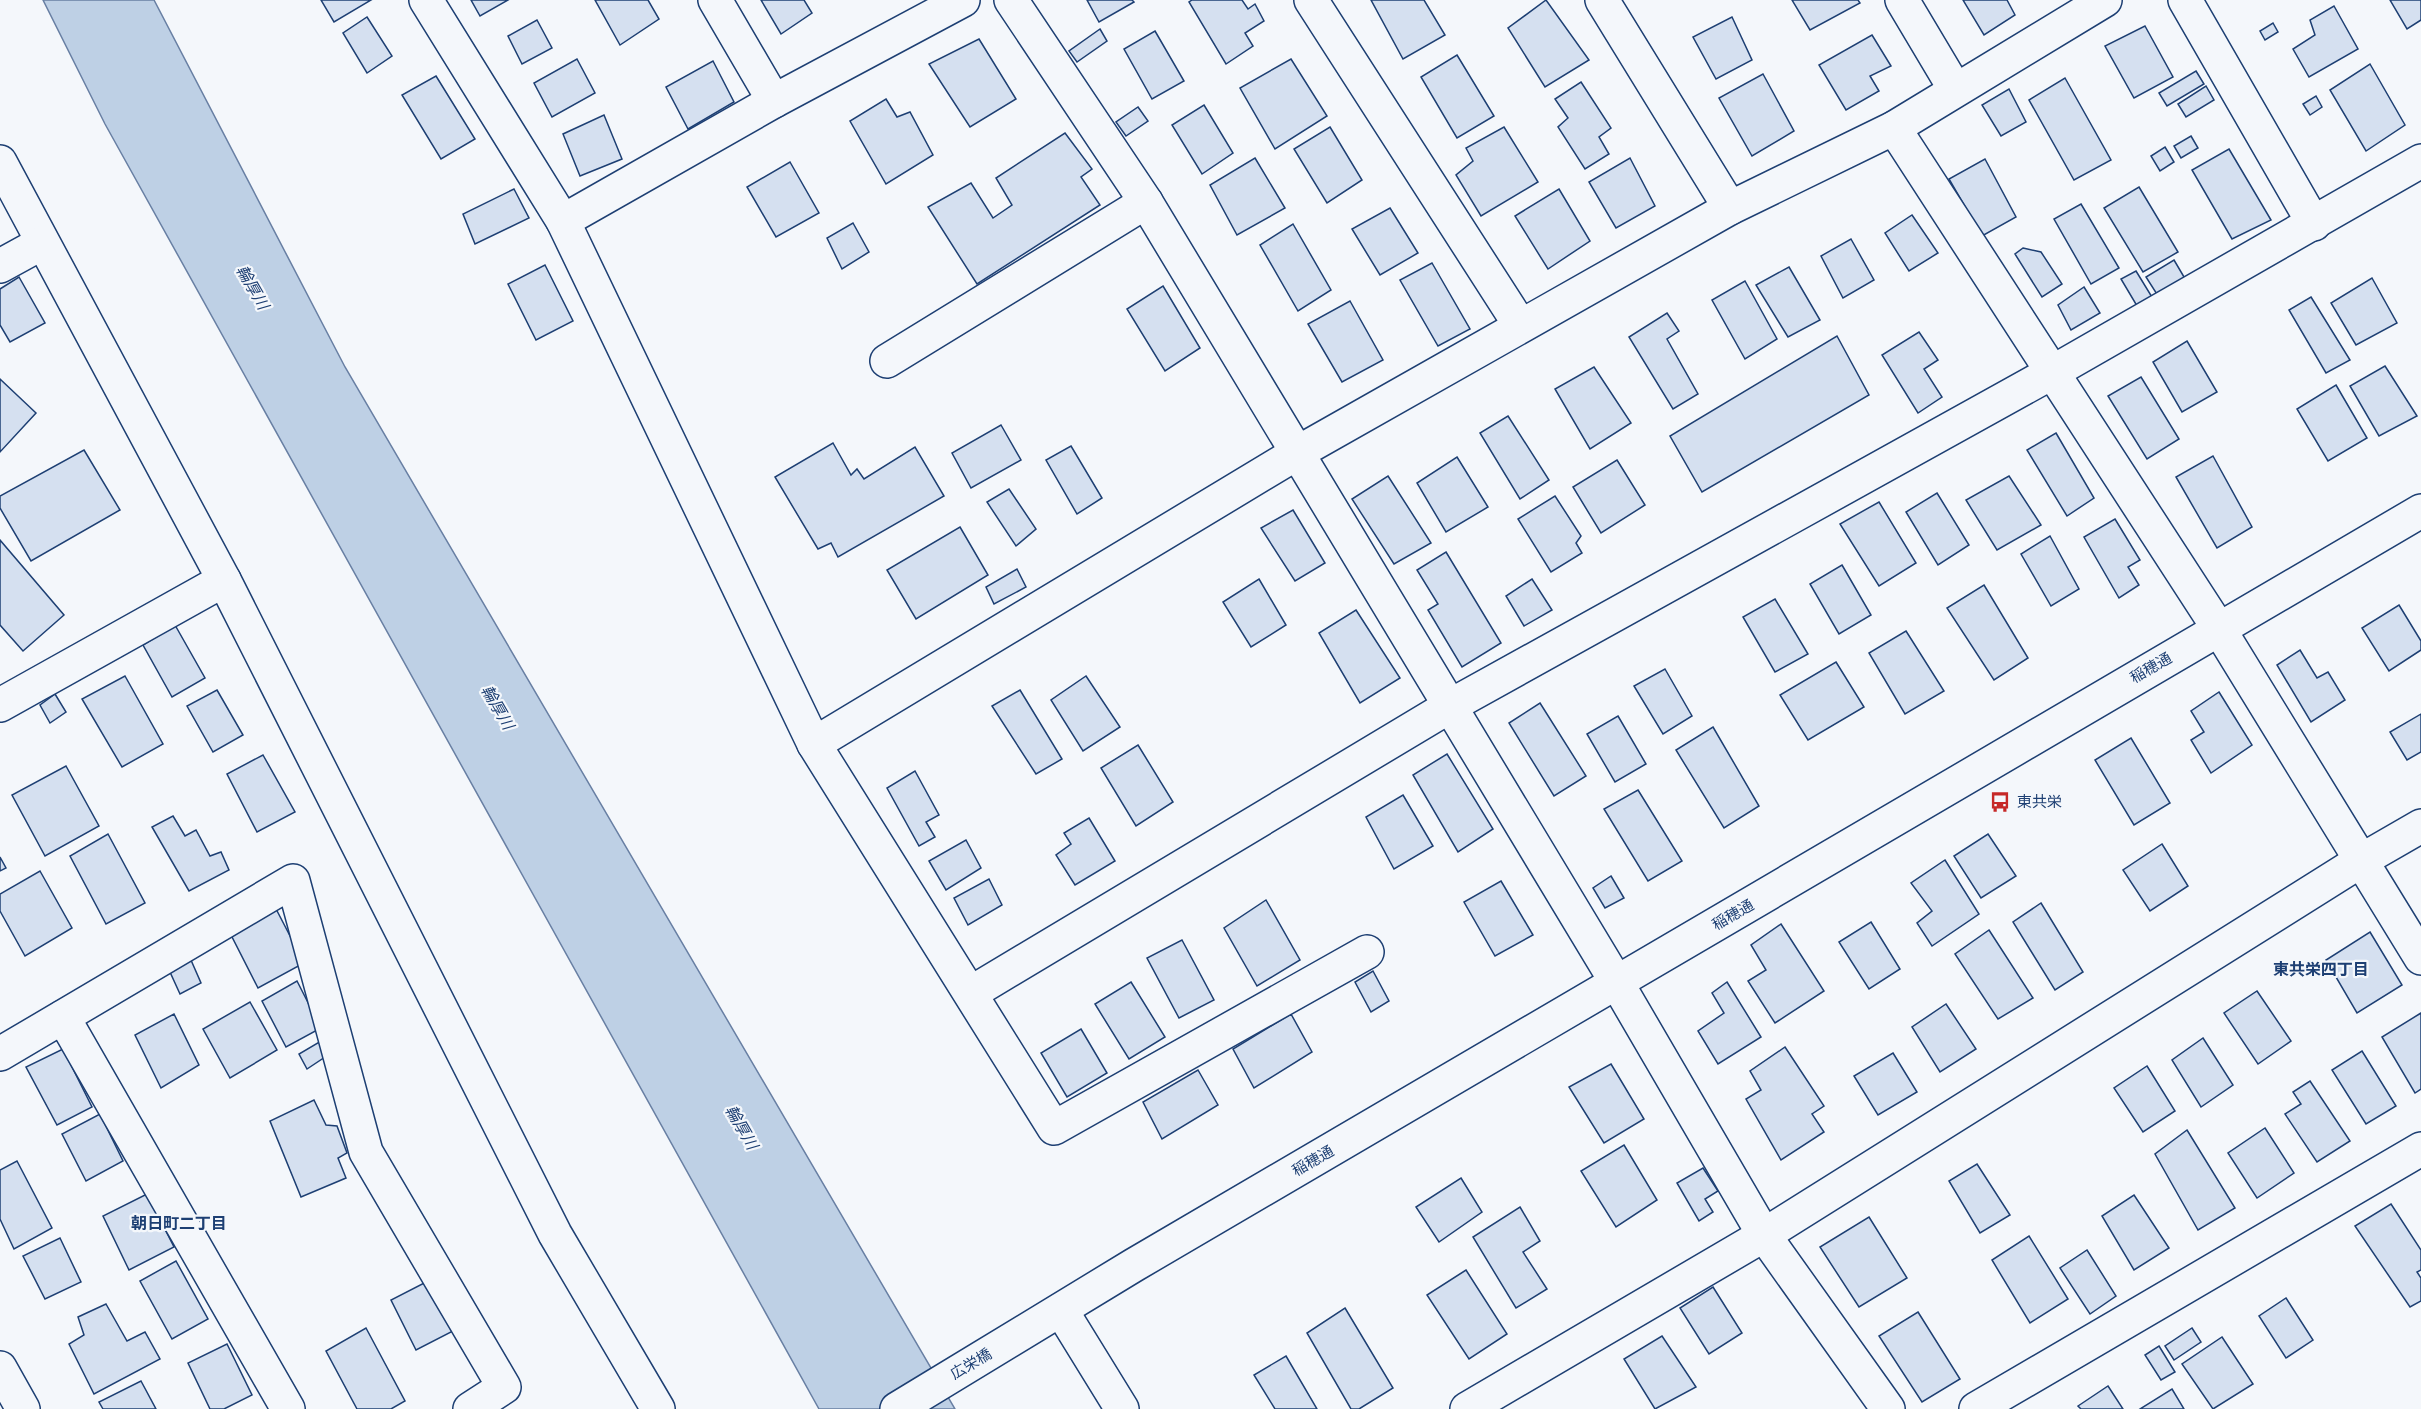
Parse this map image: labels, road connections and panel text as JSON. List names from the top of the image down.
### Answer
{
  "streets": {
    "street": ["稲穂通", "広栄橋"]
  },
  "crossings": [
    ["稲穂通", "広栄橋"]
  ],
  "districts": ["東共栄四丁目", "朝日町二丁目"],
  "water": ["輪厚川"],
  "places": {
    "bus stop": ["東共栄"]
  }
}
